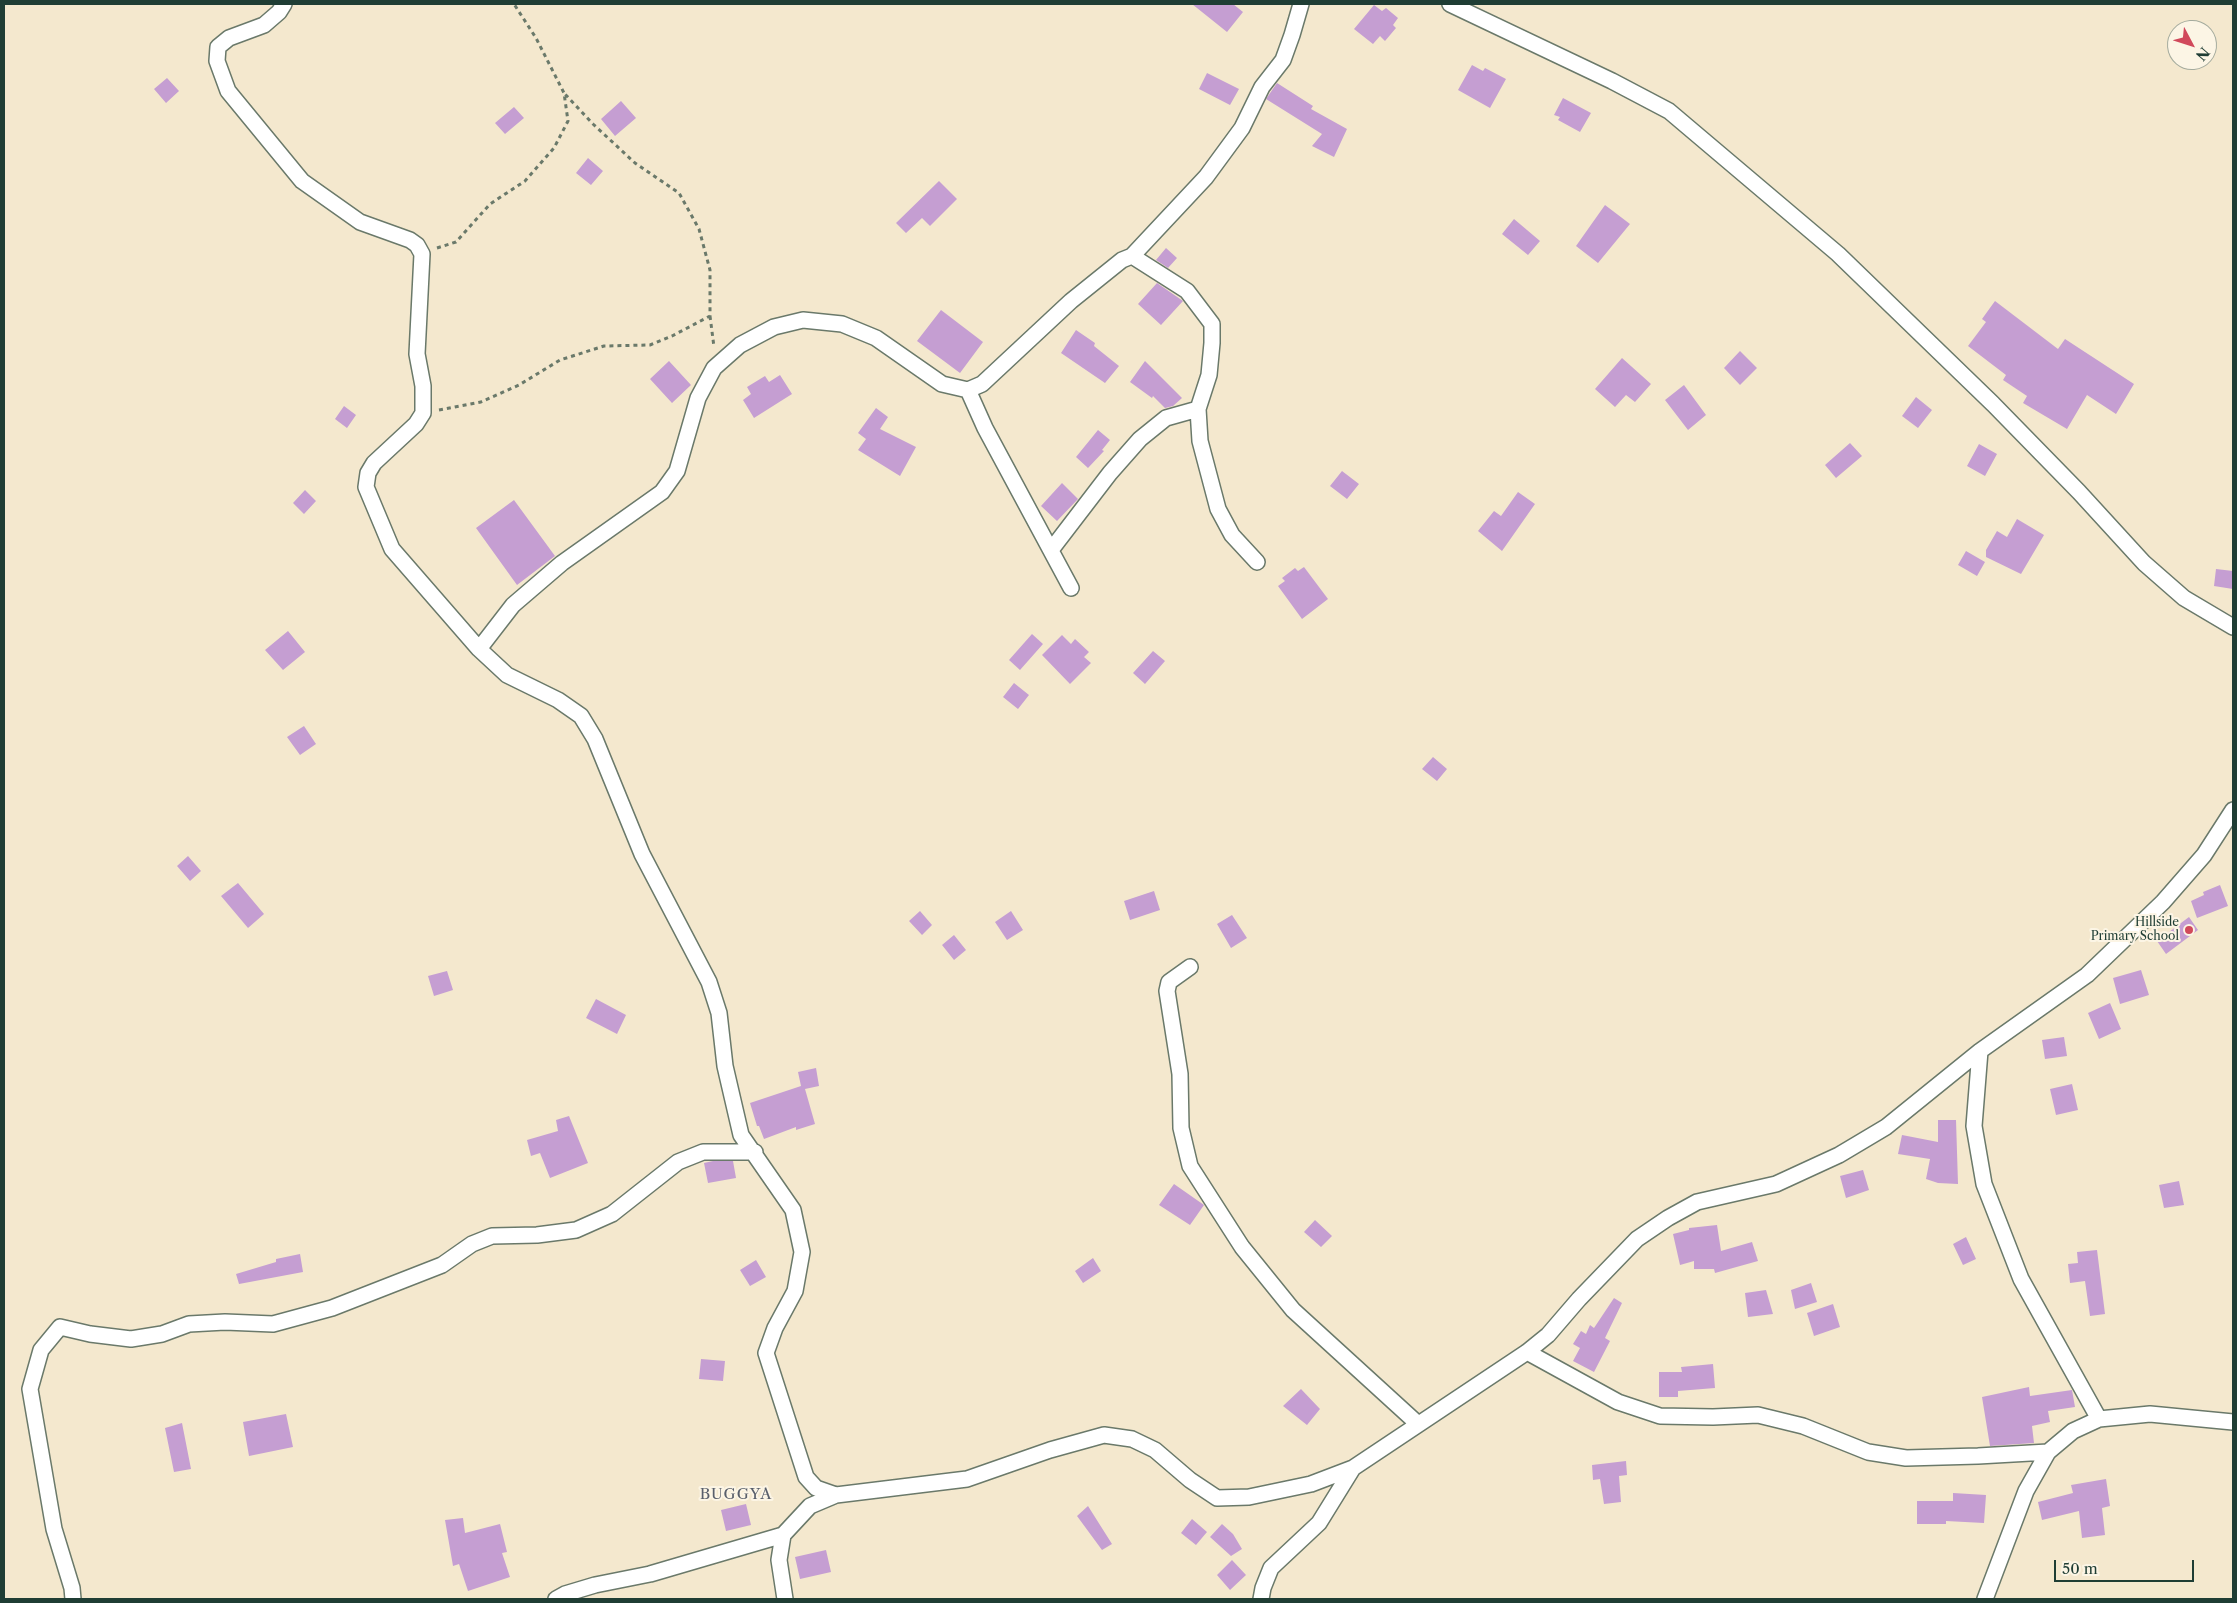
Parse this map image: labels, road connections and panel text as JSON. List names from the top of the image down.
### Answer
{
  "districts": ["BUGGYA"],
  "places": ["Hillside Primary School"],
  "scale_bar": "50 m",
  "north": "bottom right"
}
